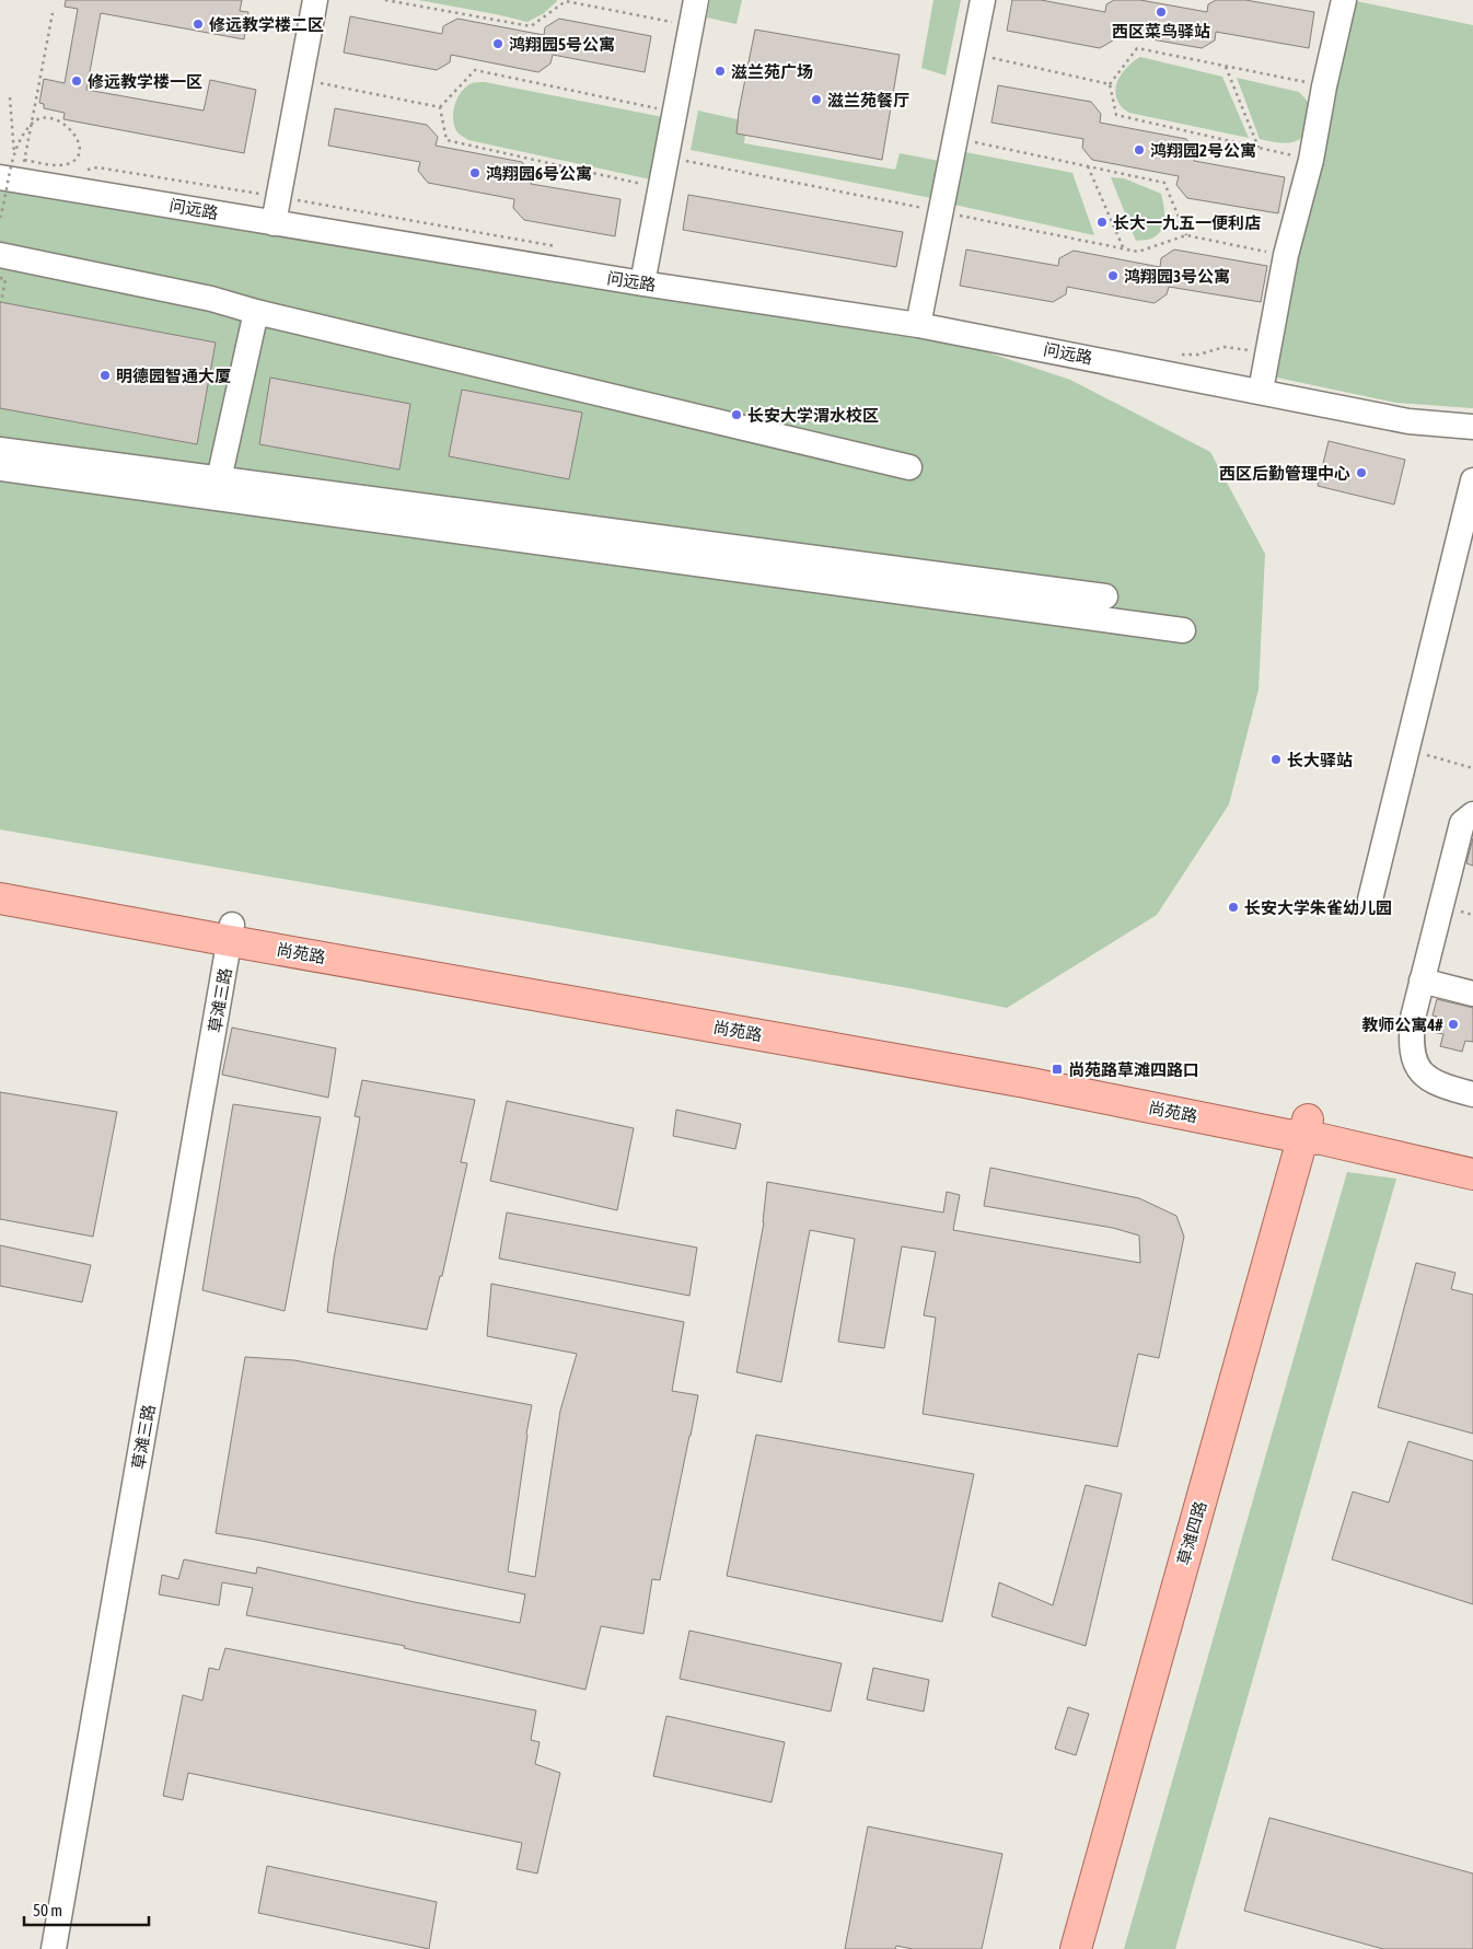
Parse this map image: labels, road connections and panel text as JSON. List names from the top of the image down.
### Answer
{
  "streets": {
    "main road": ["尚苑路", "草滩四路"],
    "street": ["问远路", "草滩三路"]
  },
  "crossings": [
    ["尚苑路", "草滩三路"],
    ["尚苑路", "草滩四路"]
  ],
  "places": {
    "other": [
      "西区菜鸟驿站",
      "修远教学楼二区",
      "鸿翔园5号公寓",
      "滋兰苑广场",
      "修远教学楼一区",
      "滋兰苑餐厅",
      "鸿翔园2号公寓",
      "鸿翔园6号公寓",
      "长大一九五一便利店",
      "鸿翔园3号公寓",
      "明德园智通大厦",
      "长安大学渭水校区",
      "西区后勤管理中心",
      "长大驿站",
      "长安大学朱雀幼儿园",
      "教师公寓4#"
    ],
    "transit": ["尚苑路草滩四路口"]
  },
  "scale_bar": "50 m"
}
